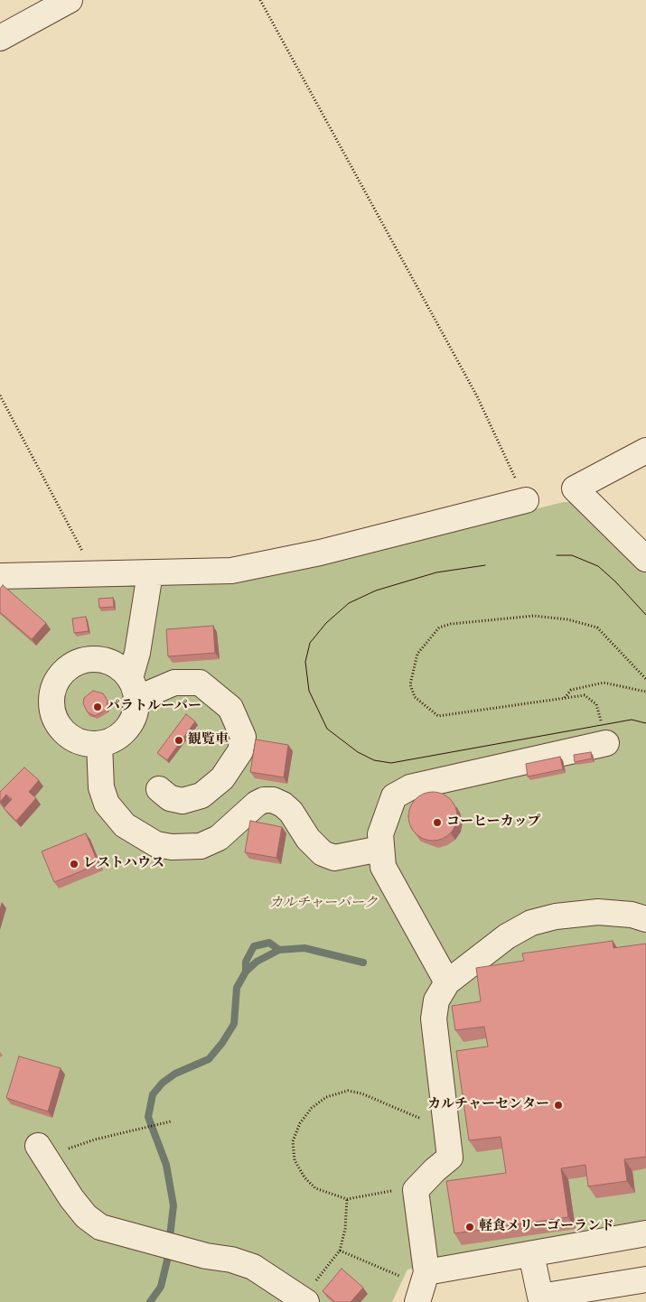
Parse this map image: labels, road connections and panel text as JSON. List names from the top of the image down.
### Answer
{
  "parks": ["カルチャーパーク"],
  "places": [
    "パラトルーパー",
    "観覧車",
    "コーヒーカップ",
    "レストハウス",
    "カルチャーセンター",
    "軽食メリーゴーランド"
  ]
}
